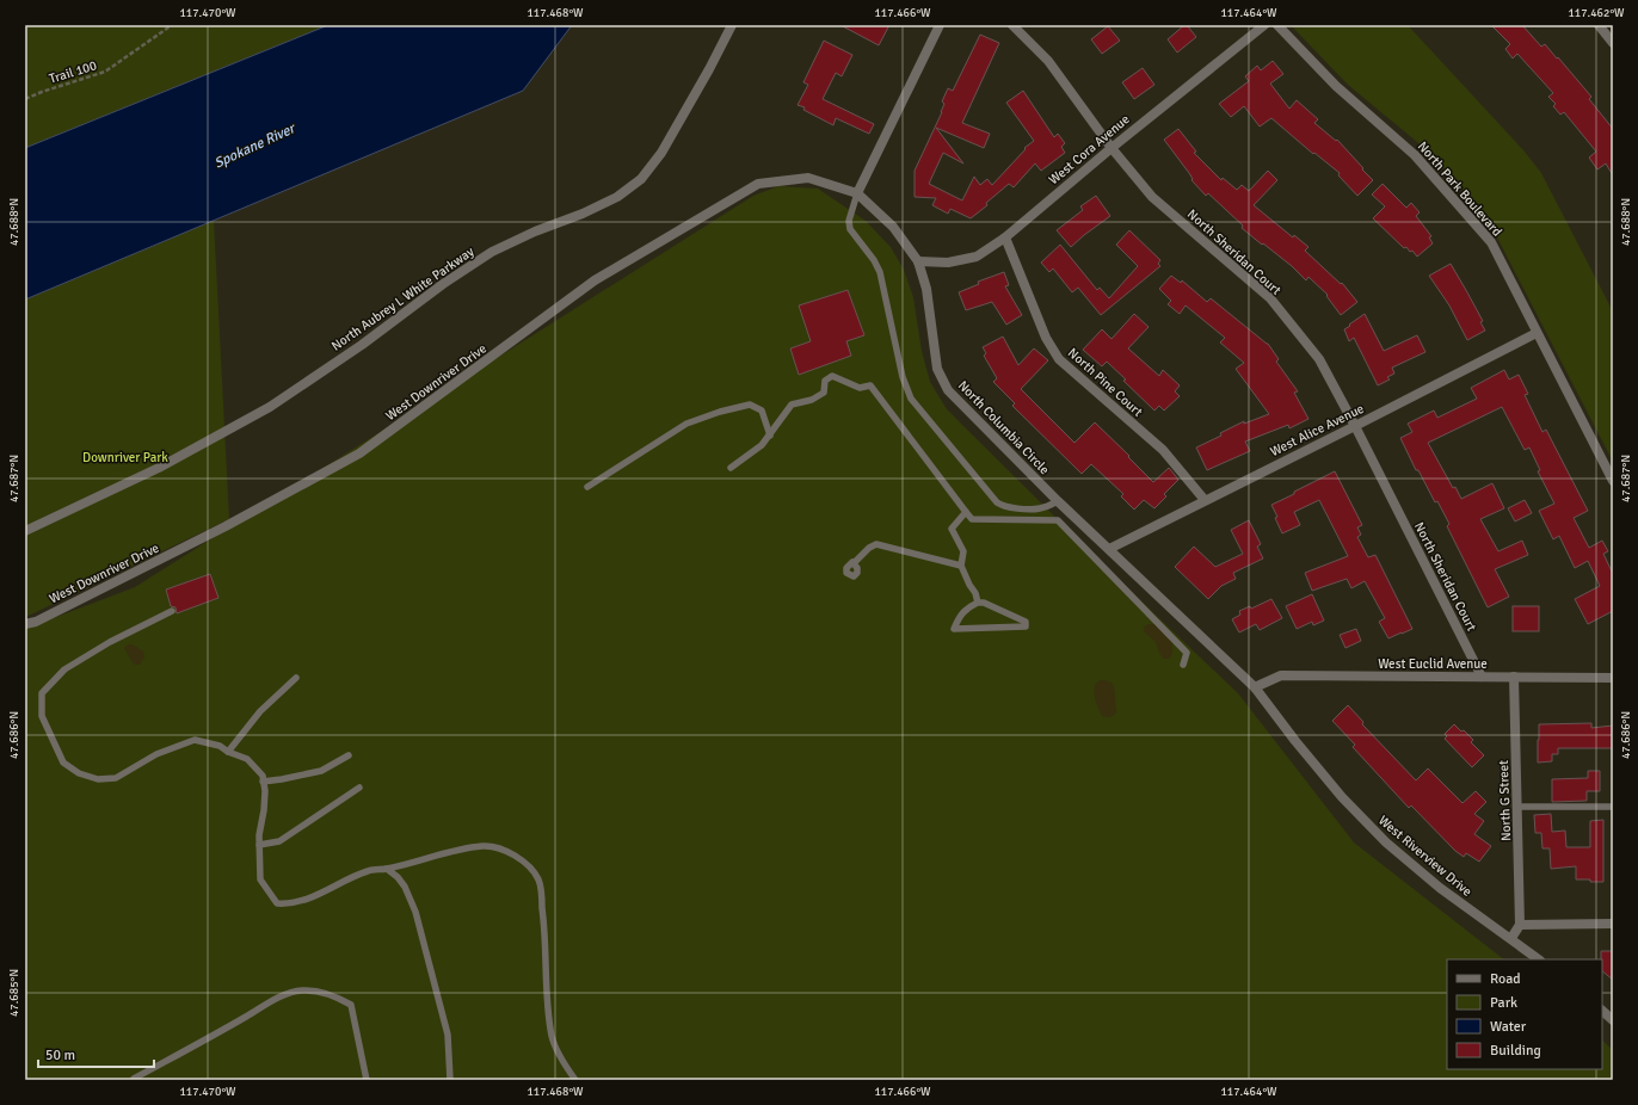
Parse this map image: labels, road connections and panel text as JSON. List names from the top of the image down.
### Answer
{
  "streets": {
    "street": [
      "West Cora Avenue",
      "North Park Boulevard",
      "North Sheridan Court",
      "North Aubrey L White Parkway",
      "West Downriver Drive",
      "North Pine Court",
      "North Columbia Circle",
      "West Alice Avenue",
      "West Euclid Avenue",
      "North G Street",
      "West Riverview Drive"
    ],
    "path": ["Trail 100"]
  },
  "crossings": [
    ["West Cora Avenue", "North Sheridan Court"],
    ["West Cora Avenue", "North Pine Court"],
    ["West Cora Avenue", "North Columbia Circle"],
    ["North Park Boulevard", "West Alice Avenue"],
    ["North Sheridan Court", "West Alice Avenue"],
    ["North Sheridan Court", "West Euclid Avenue"],
    ["West Downriver Drive", "North Columbia Circle"],
    ["North Pine Court", "West Alice Avenue"],
    ["North Columbia Circle", "West Alice Avenue"],
    ["North Columbia Circle", "West Euclid Avenue"],
    ["North Columbia Circle", "West Riverview Drive"],
    ["West Euclid Avenue", "North G Street"],
    ["West Euclid Avenue", "West Riverview Drive"]
  ],
  "water": ["Spokane River"],
  "parks": ["Downriver Park"],
  "legend": [
    "Road",
    "Park",
    "Water",
    "Building"
  ],
  "scale_bar": "50 m",
  "coordinates": [
    "117.470°W",
    "117.468°W",
    "117.466°W",
    "117.464°W",
    "117.462°W",
    "47.688°N",
    "47.687°N",
    "47.686°N",
    "47.685°N"
  ]
}
